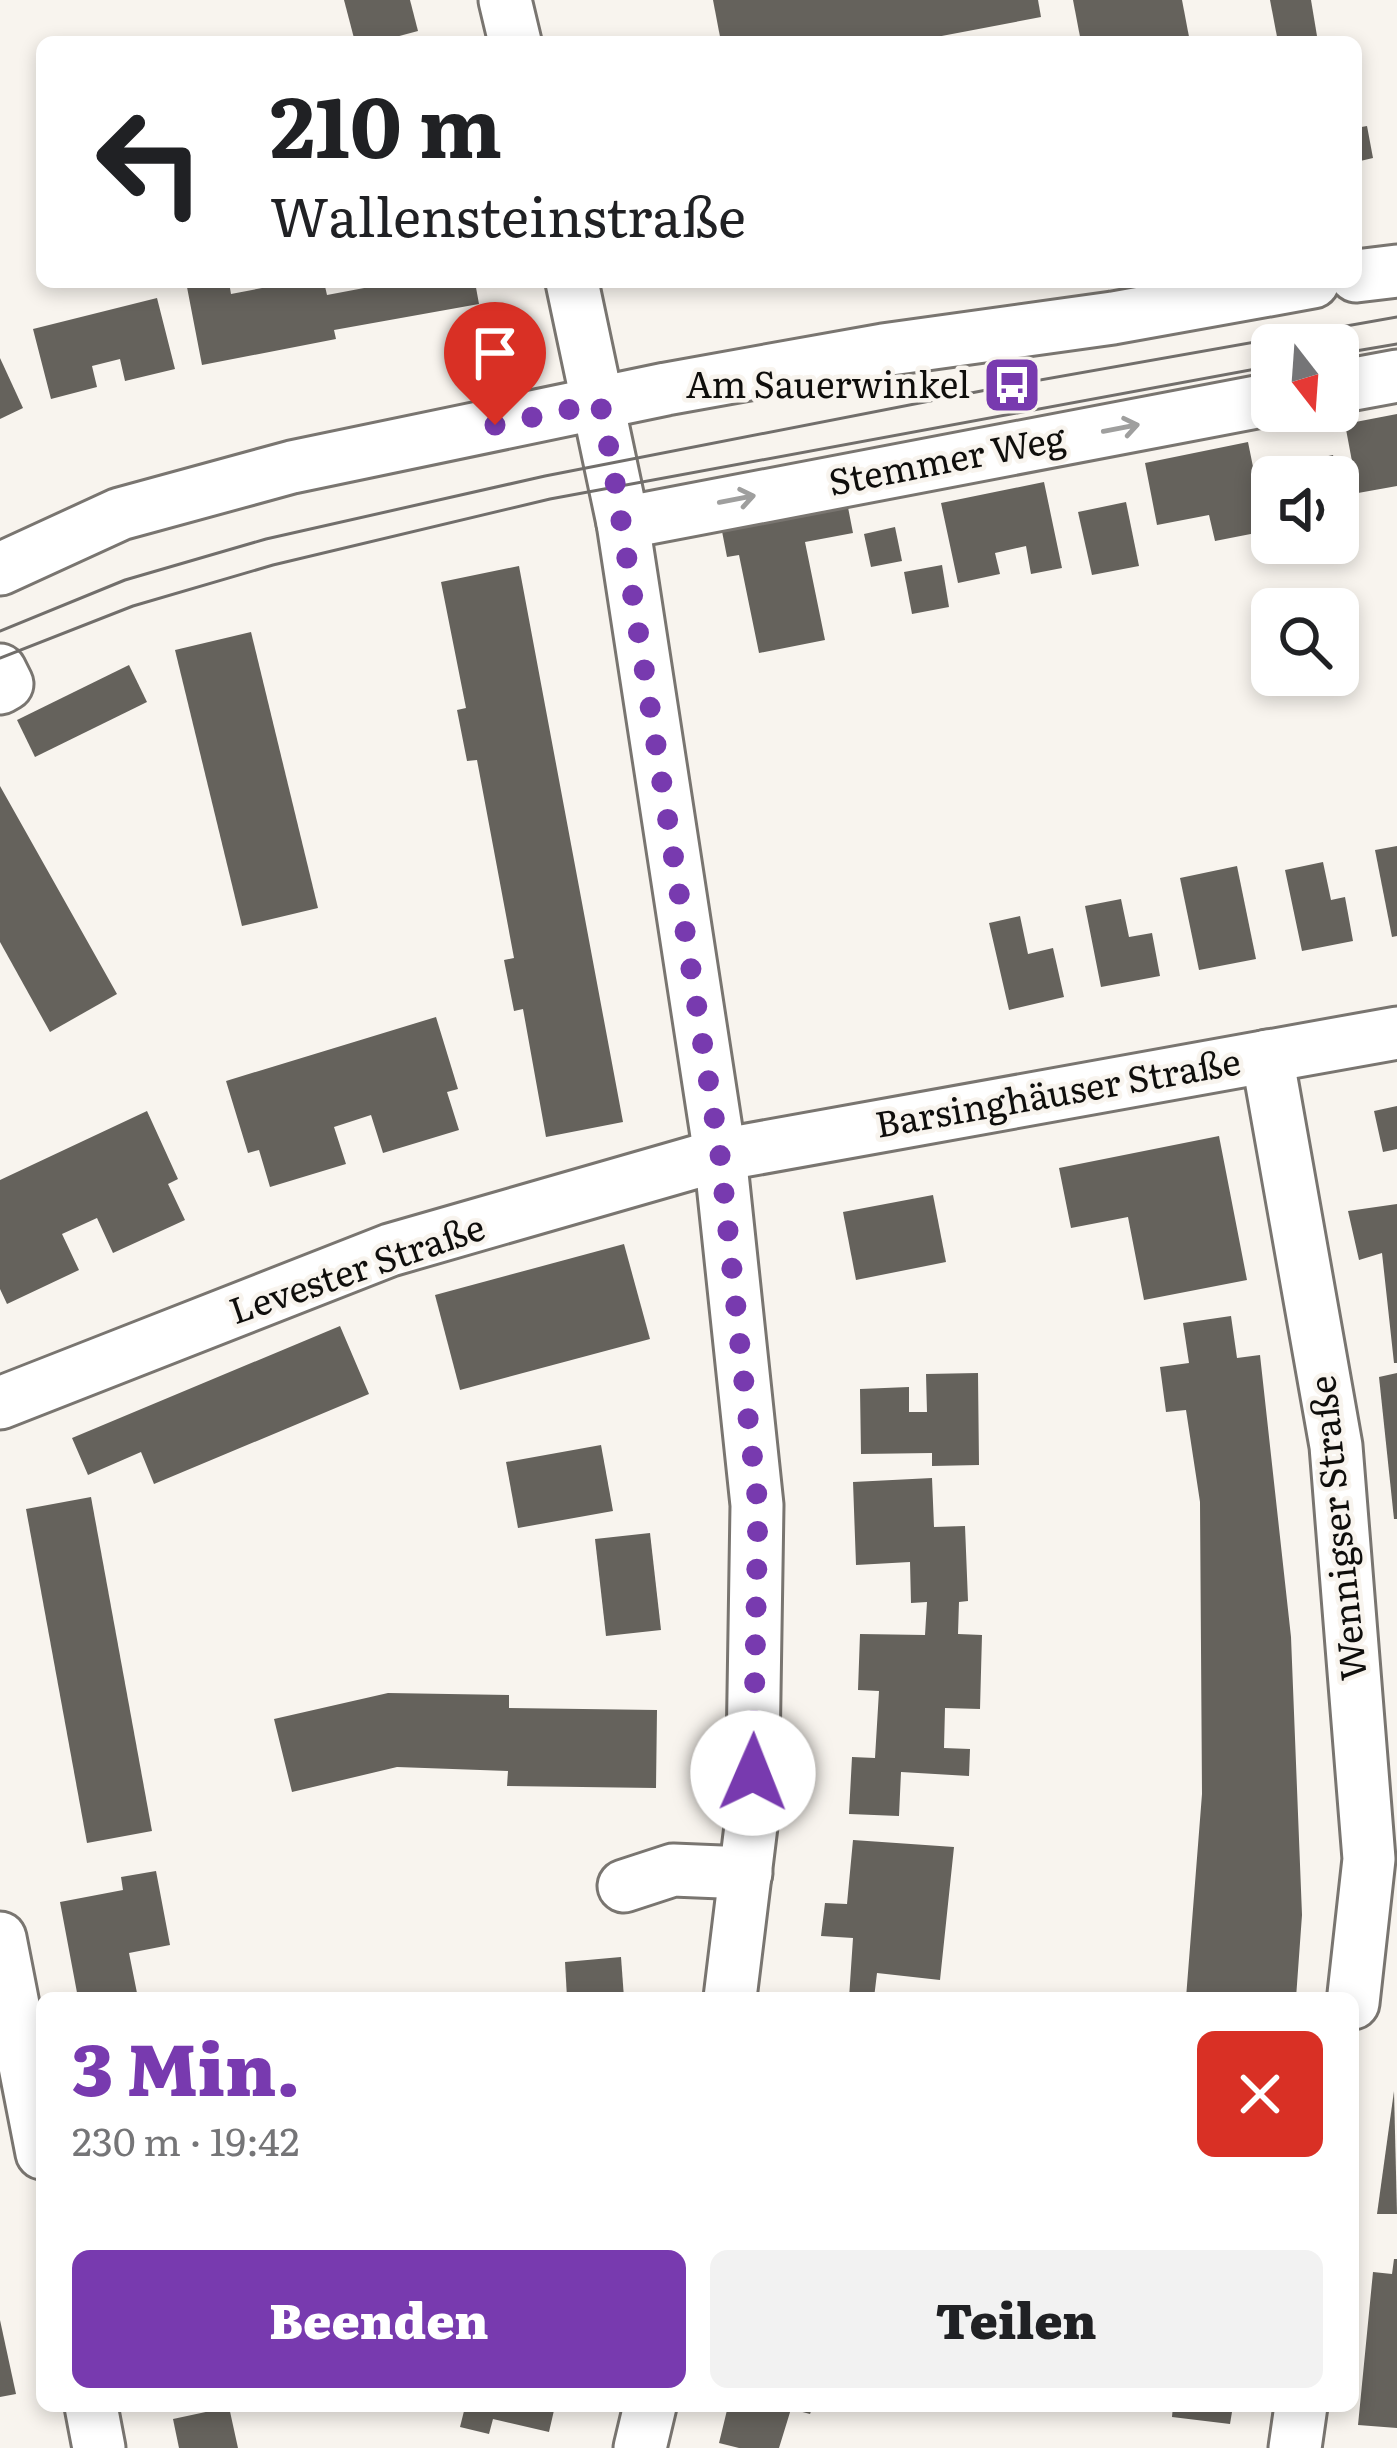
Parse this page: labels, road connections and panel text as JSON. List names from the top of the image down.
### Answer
{
  "streets": {
    "street": [
      "Stemmer Weg",
      "Barsinghäuser Straße",
      "Levester Straße",
      "Wennigser Straße"
    ]
  },
  "crossings": [
    ["Barsinghäuser Straße", "Levester Straße"],
    ["Barsinghäuser Straße", "Wennigser Straße"]
  ],
  "places": {
    "bus stop": ["Am Sauerwinkel"]
  },
  "north": "bottom",
  "page": {
    "turn": ["210 m", "Wallensteinstraße"],
    "heading": ["3 Min.", "230 m · 19:42"],
    "buttons": ["Beenden", "Teilen"]
  }
}
